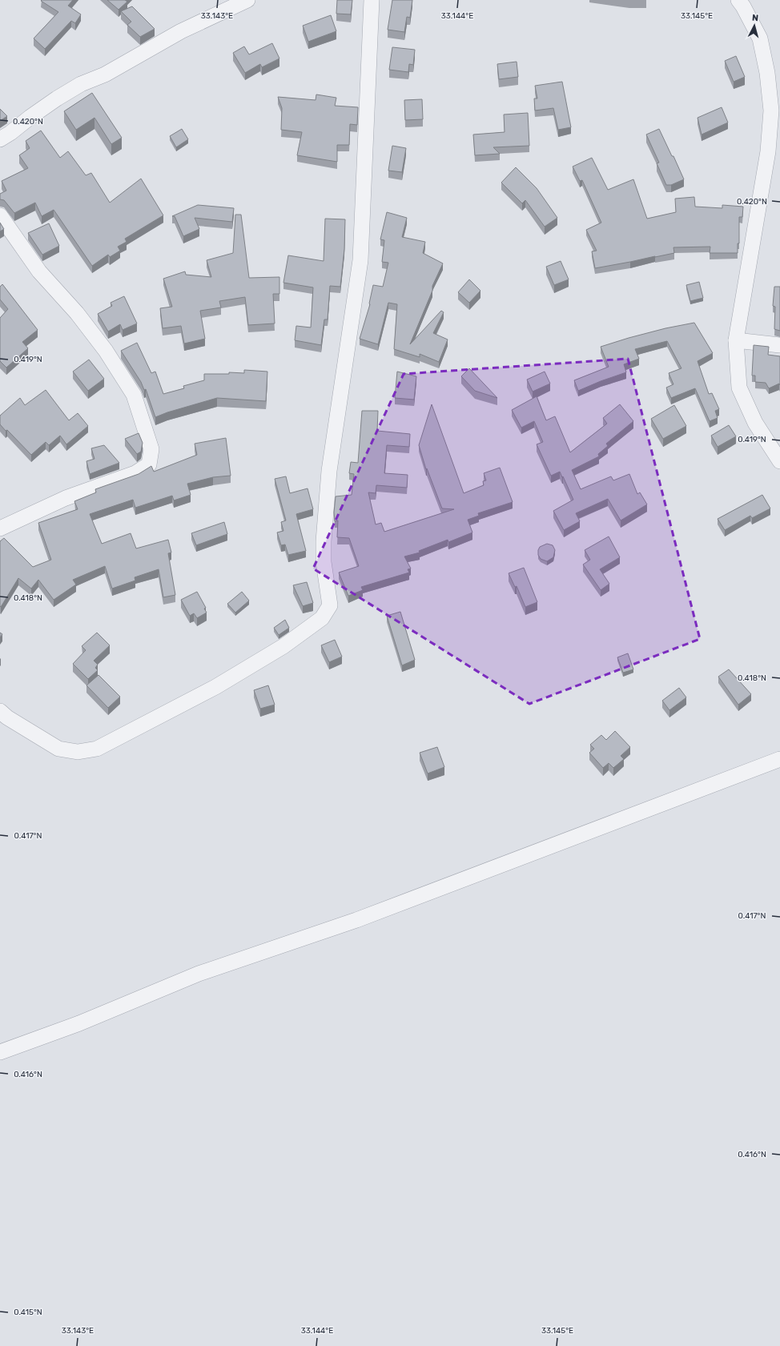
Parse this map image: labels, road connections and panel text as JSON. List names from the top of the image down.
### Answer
{
  "north": "top",
  "coordinates": [
    "33.143°E",
    "33.144°E",
    "33.145°E",
    "0.420°N",
    "0.419°N",
    "0.418°N",
    "0.417°N",
    "0.416°N",
    "0.415°N"
  ]
}
